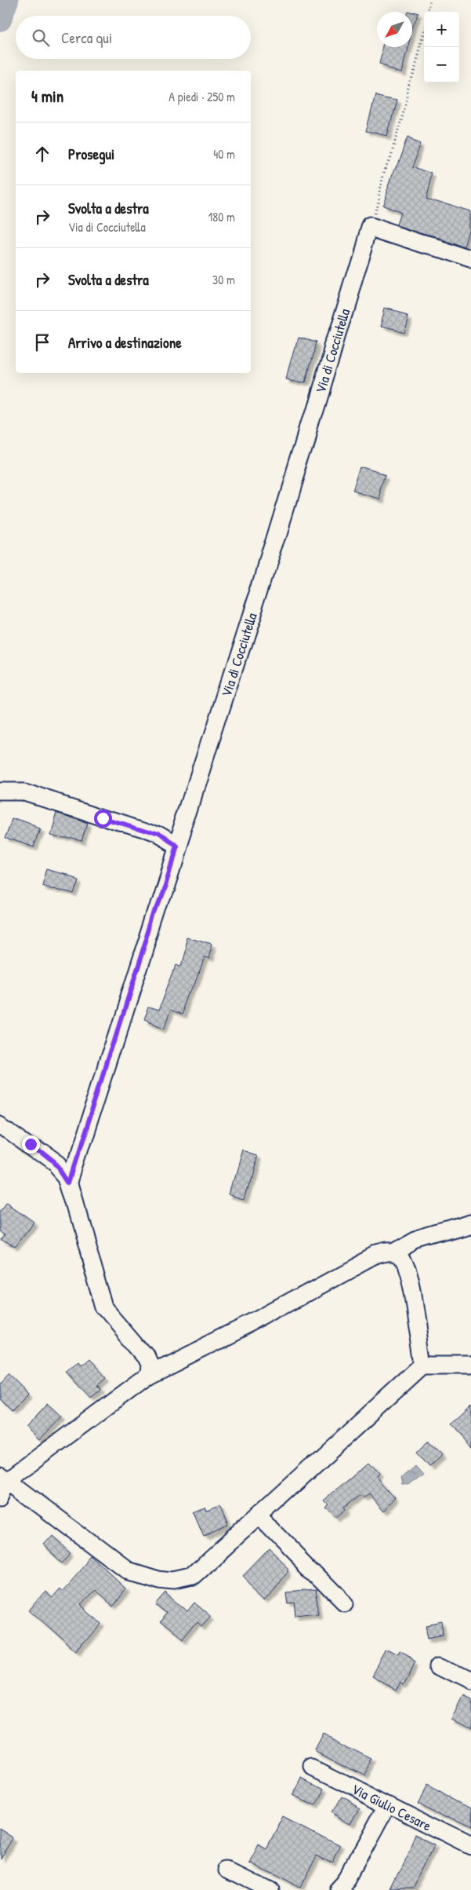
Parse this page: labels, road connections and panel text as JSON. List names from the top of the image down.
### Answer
{
  "streets": {
    "street": ["Via di Cocciutella", "Via Giulio Cesare"]
  },
  "north": "bottom left",
  "page": {
    "map_buttons": ["+", "−"],
    "search": "Cerca qui",
    "heading": ["4 min", "A piedi · 250 m"],
    "list": [
      ["Prosegui", "40 m"],
      ["Svolta a destra", "Via di Cocciutella", "180 m"],
      ["Svolta a destra", "30 m"],
      "Arrivo a destinazione"
    ]
  }
}
